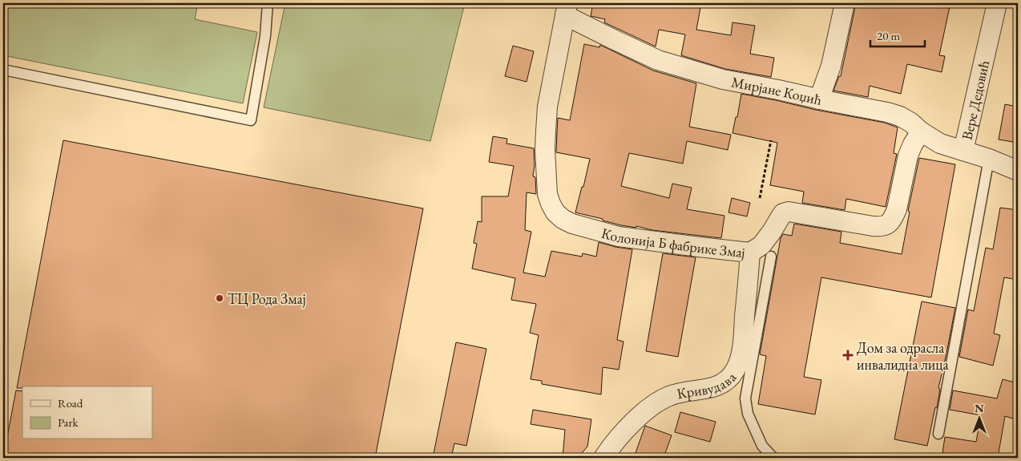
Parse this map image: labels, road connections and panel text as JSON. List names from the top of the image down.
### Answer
{
  "streets": {
    "street": [
      "Мирјане Коџић",
      "Вере Дедовић",
      "Колонија Б фабрике Змај",
      "Кривудава"
    ]
  },
  "crossings": [
    ["Мирјане Коџић", "Вере Дедовић"],
    ["Мирјане Коџић", "Колонија Б фабрике Змај"],
    ["Колонија Б фабрике Змај", "Кривудава"]
  ],
  "places": {
    "other": ["ТЦ Рода Змај"],
    "health": ["Дом за одрасла инвалидна лица"]
  },
  "legend": ["Road", "Park"],
  "scale_bar": "20 m",
  "north": "top"
}
